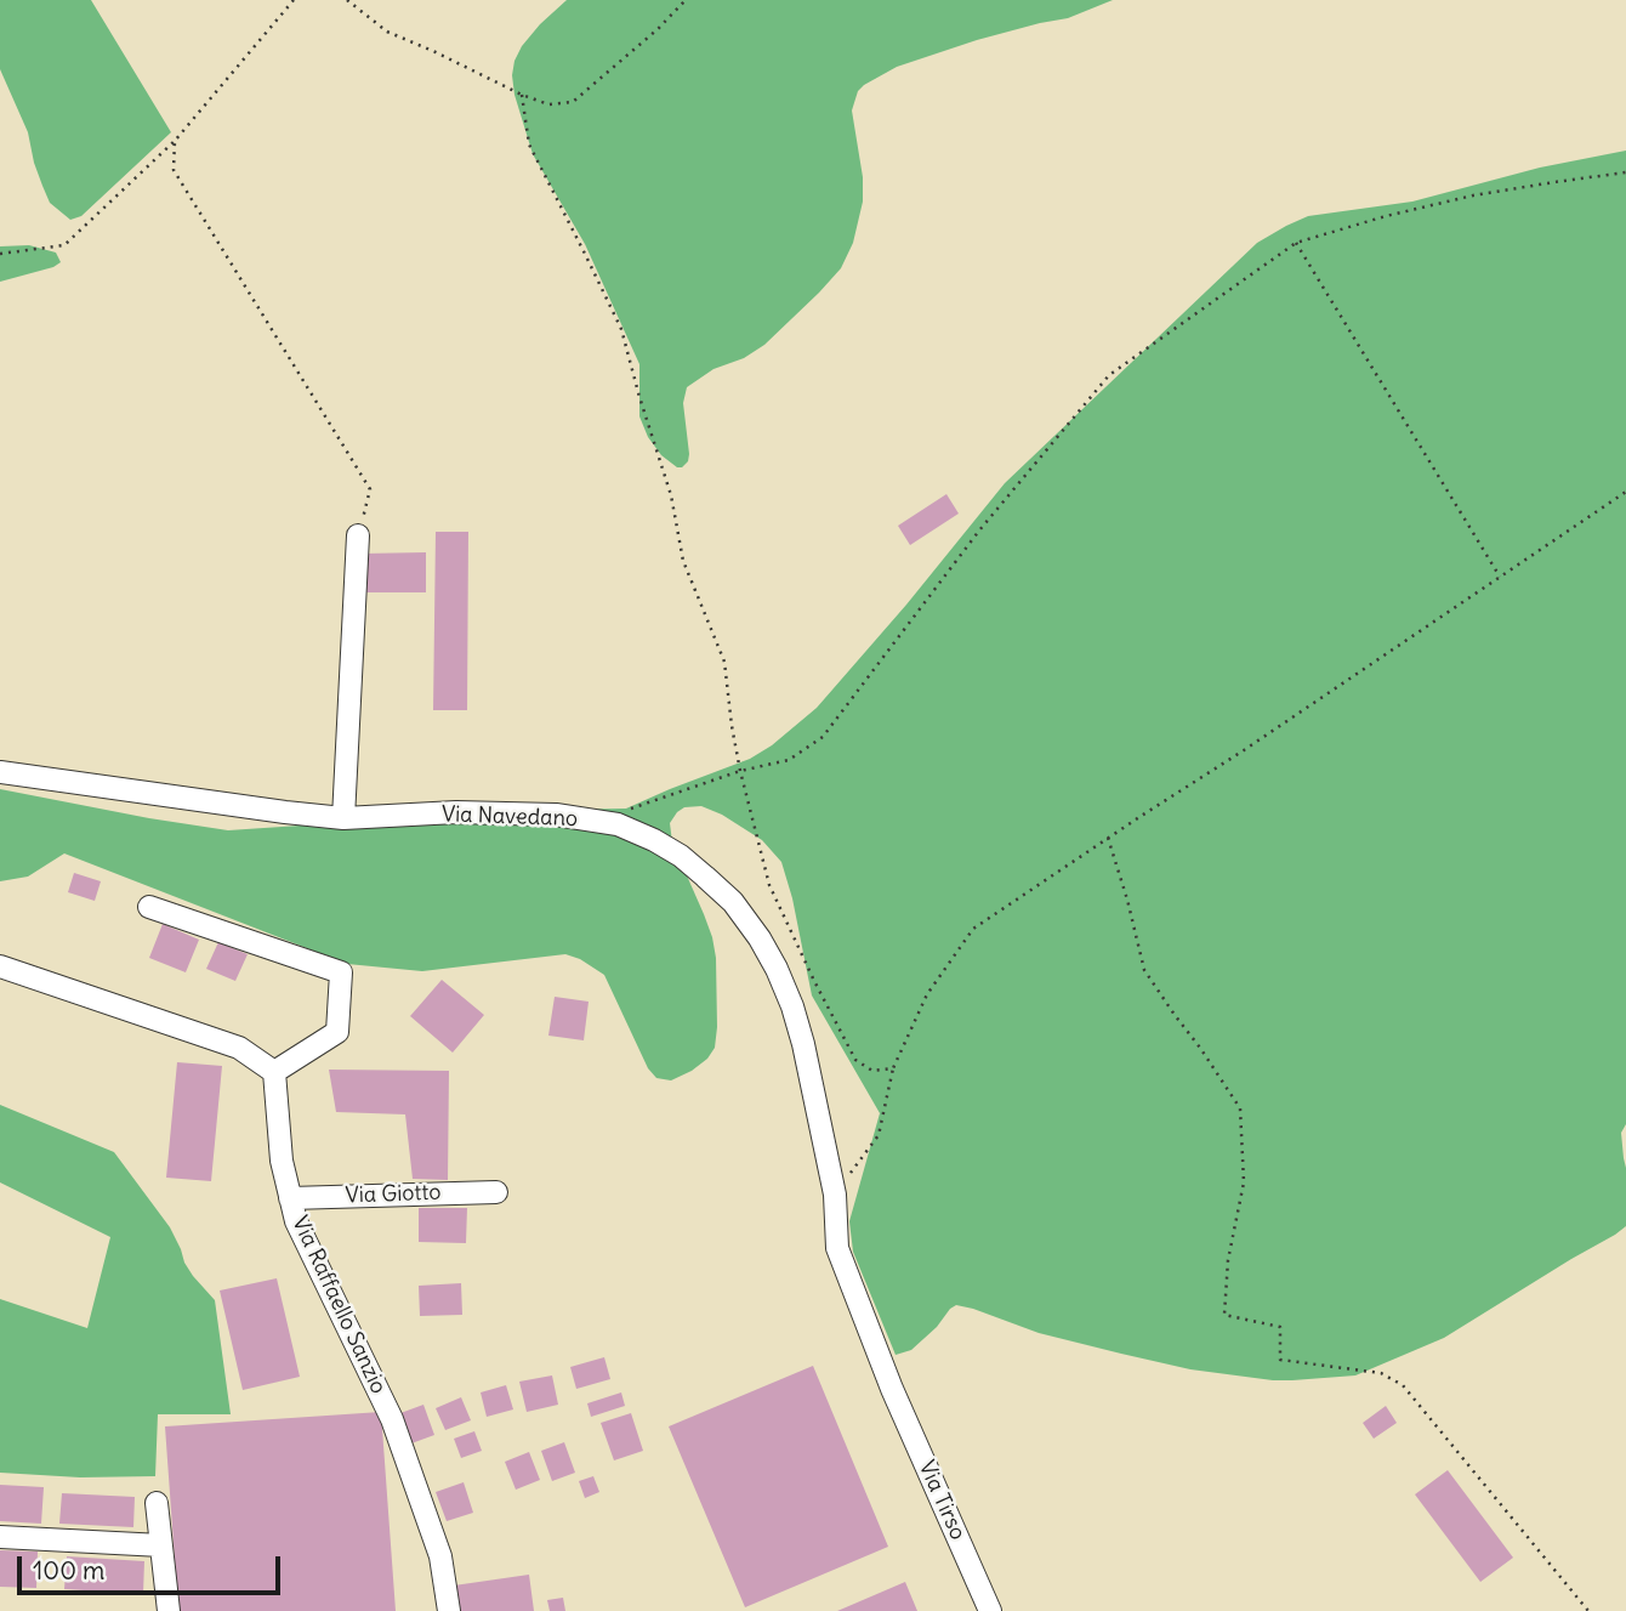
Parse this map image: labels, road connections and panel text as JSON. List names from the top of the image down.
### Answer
{
  "streets": {
    "street": [
      "Via Navedano",
      "Via Giotto",
      "Via Raffaello Sanzio",
      "Via Tirso"
    ]
  },
  "crossings": [
    ["Via Navedano", "Via Tirso"],
    ["Via Giotto", "Via Raffaello Sanzio"]
  ],
  "scale_bar": "100 m"
}
